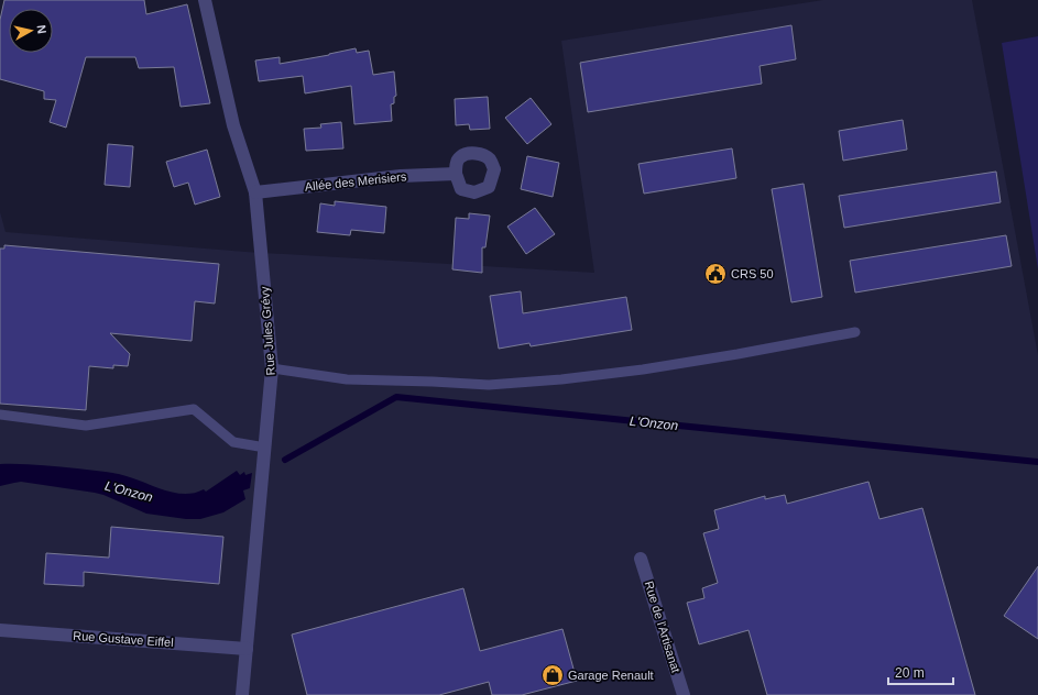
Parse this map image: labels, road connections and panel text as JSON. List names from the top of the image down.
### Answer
{
  "streets": {
    "street": [
      "Allée des Merisiers",
      "Rue Jules Grévy",
      "Rue de l'Artisanat",
      "Rue Gustave Eiffel"
    ]
  },
  "crossings": [
    ["Allée des Merisiers", "Rue Jules Grévy"],
    ["Rue Jules Grévy", "Rue Gustave Eiffel"]
  ],
  "water": ["L'Onzon"],
  "places": {
    "public building": ["CRS 50"],
    "shop": ["Garage Renault"]
  },
  "scale_bar": "20 m",
  "north": "right"
}
